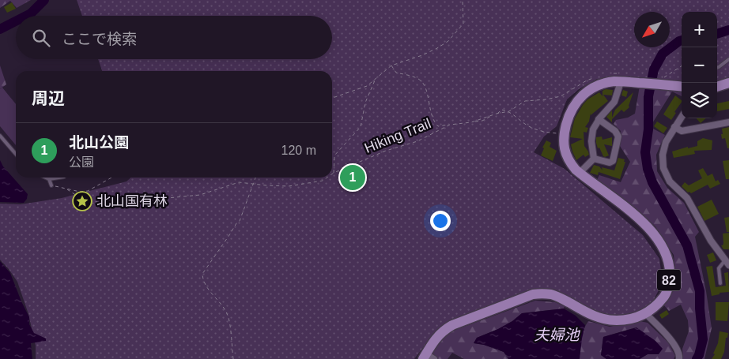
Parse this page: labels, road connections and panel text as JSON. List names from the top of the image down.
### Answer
{
  "streets": {
    "main road": ["82"],
    "path": ["Hiking Trail"]
  },
  "water": ["夫婦池"],
  "places": {
    "place": ["北山国有林"]
  },
  "north": "bottom left",
  "page": {
    "map_buttons": ["+", "−"],
    "search": "ここで検索",
    "heading": "周辺",
    "list": [
      {
        "mark": "1",
        "name": "北山公園",
        "note": "公園",
        "value": "120 m"
      }
    ],
    "pins": "1"
  }
}
